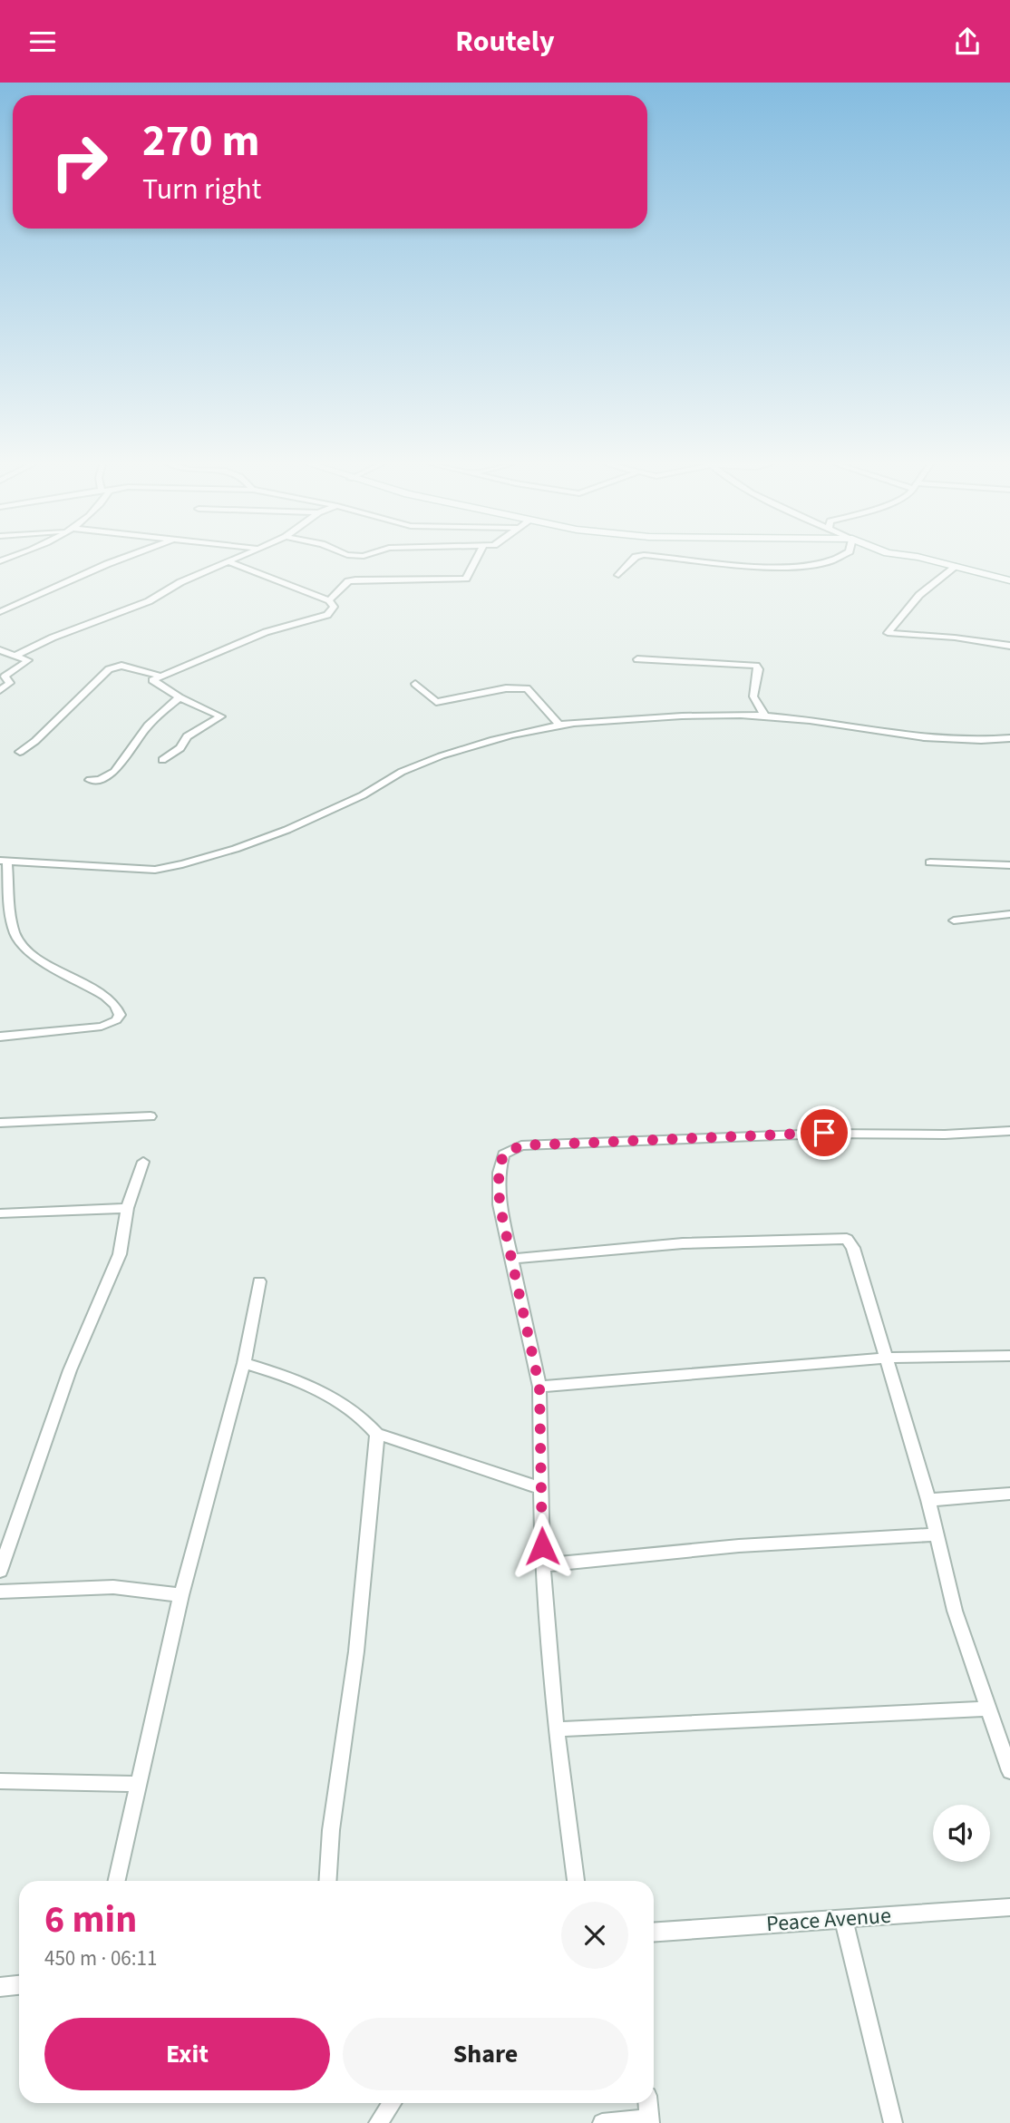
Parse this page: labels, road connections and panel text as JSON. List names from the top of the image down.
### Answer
{
  "streets": {
    "street": ["Peace Avenue"]
  },
  "page": {
    "header": "Routely",
    "turn": ["270 m", "Turn right"],
    "heading": ["6 min", "450 m · 06:11"],
    "buttons": ["Exit", "Share"]
  }
}
